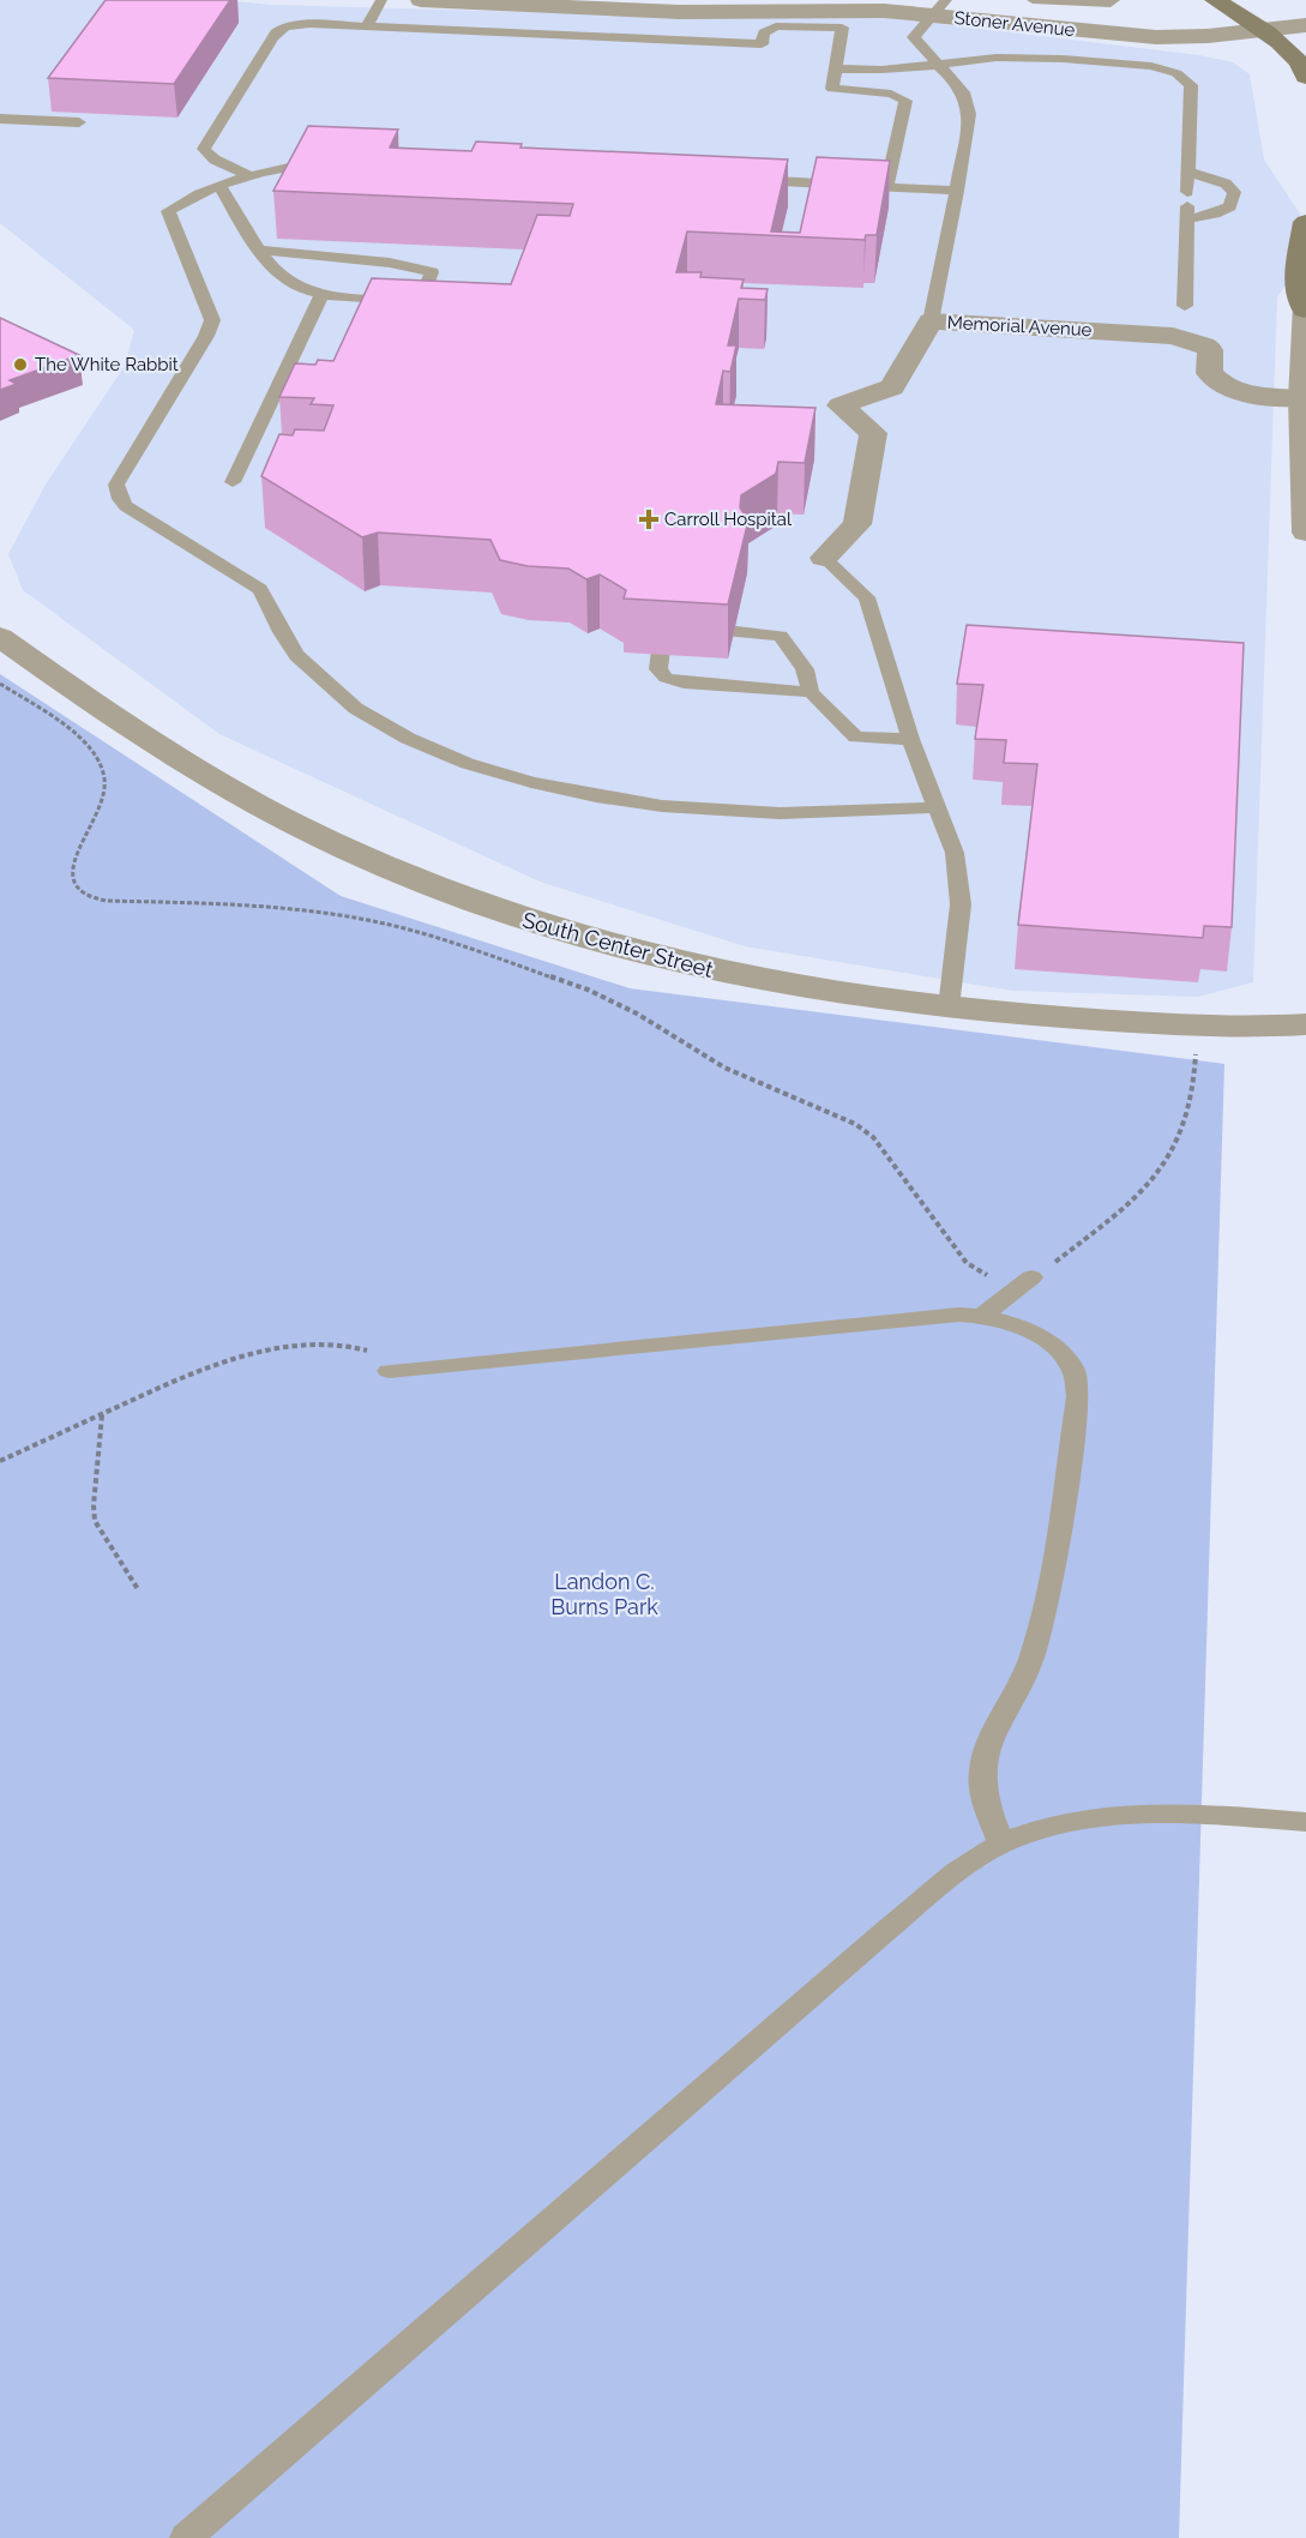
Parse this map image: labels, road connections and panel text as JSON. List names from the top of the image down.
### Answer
{
  "streets": {
    "street": ["Stoner Avenue", "Memorial Avenue", "South Center Street"]
  },
  "parks": ["Landon C. Burns Park"],
  "places": {
    "other": ["The White Rabbit"],
    "health": ["Carroll Hospital"]
  }
}
